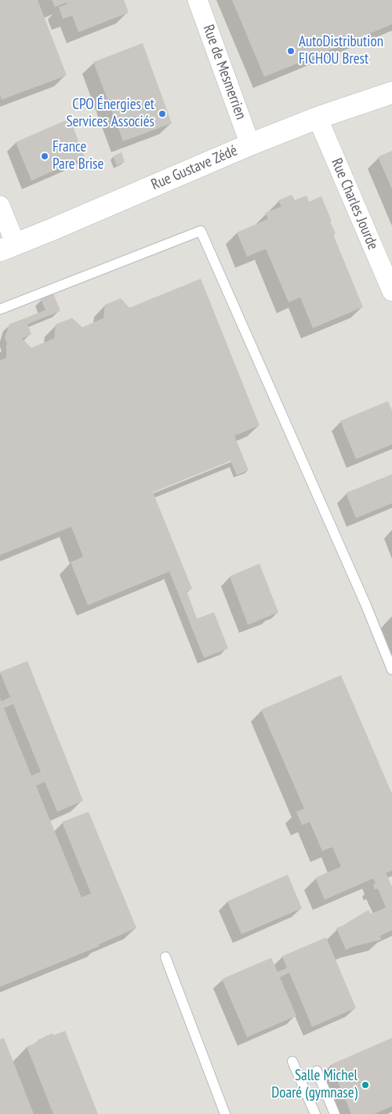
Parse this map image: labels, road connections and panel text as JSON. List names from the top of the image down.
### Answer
{
  "streets": {
    "street": ["Rue de Mesmerrien", "Rue Gustave Zédé", "Rue Charles Jourde"]
  },
  "crossings": [
    ["Rue de Mesmerrien", "Rue Gustave Zédé"],
    ["Rue Gustave Zédé", "Rue Charles Jourde"]
  ],
  "places": [
    "AutoDistribution FICHOU Brest",
    "CPO Énergies et Services Associés",
    "France Pare Brise",
    "Salle Michel Doaré (gymnase)"
  ]
}
